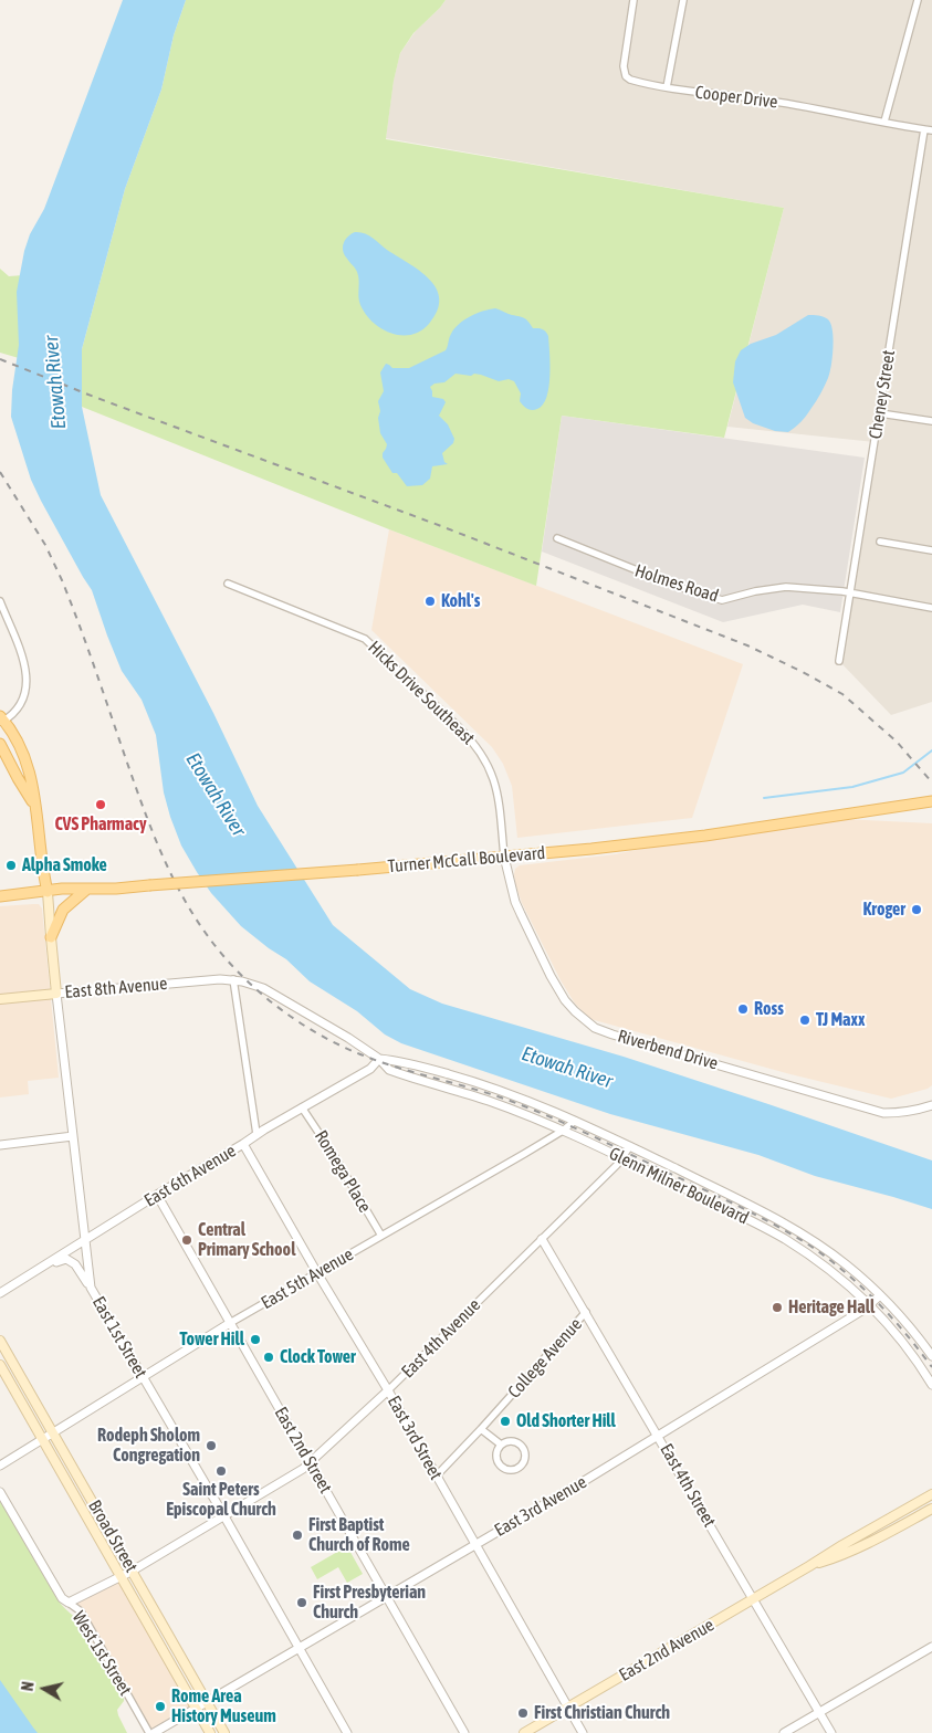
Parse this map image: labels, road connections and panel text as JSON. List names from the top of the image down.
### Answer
{
  "streets": {
    "main road": [
      "Turner McCall Boulevard",
      "East 8th Avenue",
      "East 1st Street",
      "Broad Street",
      "East 2nd Avenue"
    ],
    "street": [
      "Cooper Drive",
      "Cheney Street",
      "Holmes Road",
      "Hicks Drive Southeast",
      "Riverbend Drive",
      "Romega Place",
      "East 6th Avenue",
      "Glenn Milner Boulevard",
      "East 5th Avenue",
      "East 4th Avenue",
      "College Avenue",
      "East 3rd Street",
      "East 2nd Street",
      "East 4th Street",
      "East 3rd Avenue",
      "West 1st Street"
    ]
  },
  "crossings": [
    ["Cooper Drive", "Cheney Street"],
    ["Cheney Street", "Holmes Road"],
    ["Hicks Drive Southeast", "Turner McCall Boulevard"],
    ["Hicks Drive Southeast", "Riverbend Drive"],
    ["Turner McCall Boulevard", "Riverbend Drive"],
    ["Turner McCall Boulevard", "East 1st Street"],
    ["East 8th Avenue", "Glenn Milner Boulevard"],
    ["East 8th Avenue", "East 1st Street"],
    ["Romega Place", "East 6th Avenue"],
    ["Romega Place", "East 5th Avenue"],
    ["East 6th Avenue", "Glenn Milner Boulevard"],
    ["East 6th Avenue", "East 1st Street"],
    ["East 6th Avenue", "East 3rd Street"],
    ["East 6th Avenue", "East 2nd Street"],
    ["Glenn Milner Boulevard", "East 5th Avenue"],
    ["Glenn Milner Boulevard", "East 4th Avenue"],
    ["Glenn Milner Boulevard", "East 3rd Avenue"],
    ["East 5th Avenue", "East 1st Street"],
    ["East 5th Avenue", "East 3rd Street"],
    ["East 5th Avenue", "East 2nd Street"],
    ["East 5th Avenue", "Broad Street"],
    ["East 1st Street", "East 4th Avenue"],
    ["East 1st Street", "East 3rd Avenue"],
    ["East 4th Avenue", "East 3rd Street"],
    ["East 4th Avenue", "East 2nd Street"],
    ["East 4th Avenue", "East 4th Street"],
    ["East 4th Avenue", "Broad Street"],
    ["East 4th Avenue", "West 1st Street"],
    ["College Avenue", "East 3rd Street"],
    ["College Avenue", "East 4th Street"],
    ["East 3rd Street", "East 3rd Avenue"],
    ["East 3rd Street", "East 2nd Avenue"],
    ["East 2nd Street", "East 3rd Avenue"],
    ["East 4th Street", "East 3rd Avenue"],
    ["East 4th Street", "East 2nd Avenue"],
    ["East 3rd Avenue", "Broad Street"]
  ],
  "water": ["Etowah River"],
  "places": [
    "Kohl's",
    "CVS Pharmacy",
    "Alpha Smoke",
    "Kroger",
    "Ross",
    "TJ Maxx",
    "Central Primary School",
    "Heritage Hall",
    "Tower Hill",
    "Clock Tower",
    "Old Shorter Hill",
    "Rodeph Sholom Congregation",
    "Saint Peters Episcopal Church",
    "First Baptist Church of Rome",
    "First Presbyterian Church",
    "Rome Area History Museum",
    "First Christian Church"
  ],
  "north": "left"
}
